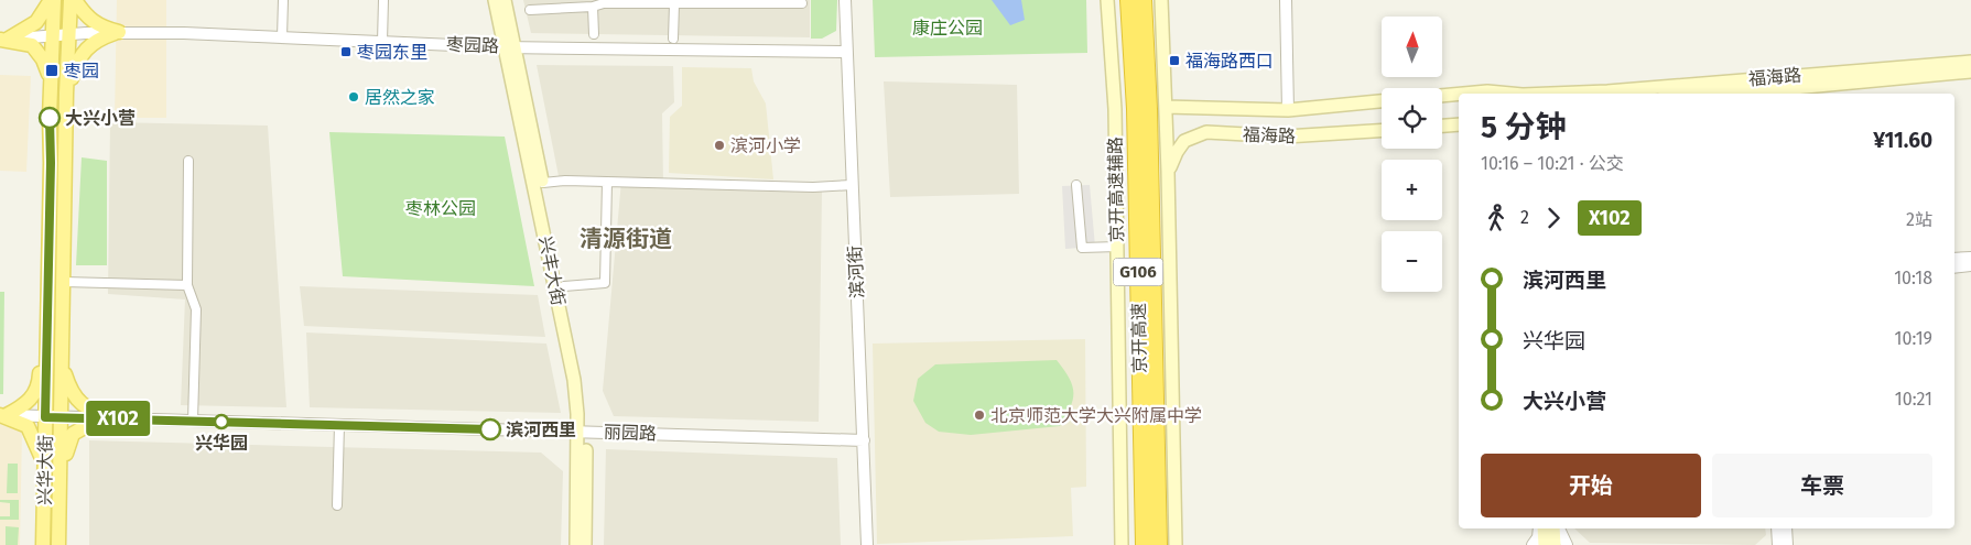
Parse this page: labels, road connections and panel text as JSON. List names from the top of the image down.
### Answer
{
  "streets": {
    "highway": ["G106", "京开高速"],
    "main road": [
      "福海路",
      "京开高速辅路",
      "兴丰大街",
      "兴华大街"
    ],
    "street": ["枣园路", "滨河街", "丽园路"]
  },
  "crossings": [
    ["枣园路", "兴丰大街"],
    ["枣园路", "滨河街"],
    ["枣园路", "兴华大街"],
    ["兴丰大街", "丽园路"],
    ["滨河街", "丽园路"],
    ["丽园路", "兴华大街"]
  ],
  "districts": ["清源街道"],
  "parks": ["康庄公园", "枣林公园"],
  "places": {
    "transit": ["枣园东里", "福海路西口", "枣园"],
    "other": [
      "居然之家",
      "大兴小营",
      "滨河小学",
      "北京师范大学大兴附属中学",
      "兴华园",
      "滨河西里"
    ]
  },
  "lines": ["bus line X102"],
  "north": "top",
  "page": {
    "on_map": "X102",
    "map_buttons": ["+", "−"],
    "heading": ["5 分钟", "10:16 – 10:21 · 公交", "¥11.60"],
    "legs": ["2", "X102", "2站"],
    "list": [
      {
        "name": "滨河西里",
        "value": "10:18"
      },
      {
        "name": "兴华园",
        "value": "10:19"
      },
      {
        "name": "大兴小营",
        "value": "10:21"
      }
    ],
    "buttons": ["开始", "车票"]
  }
}
